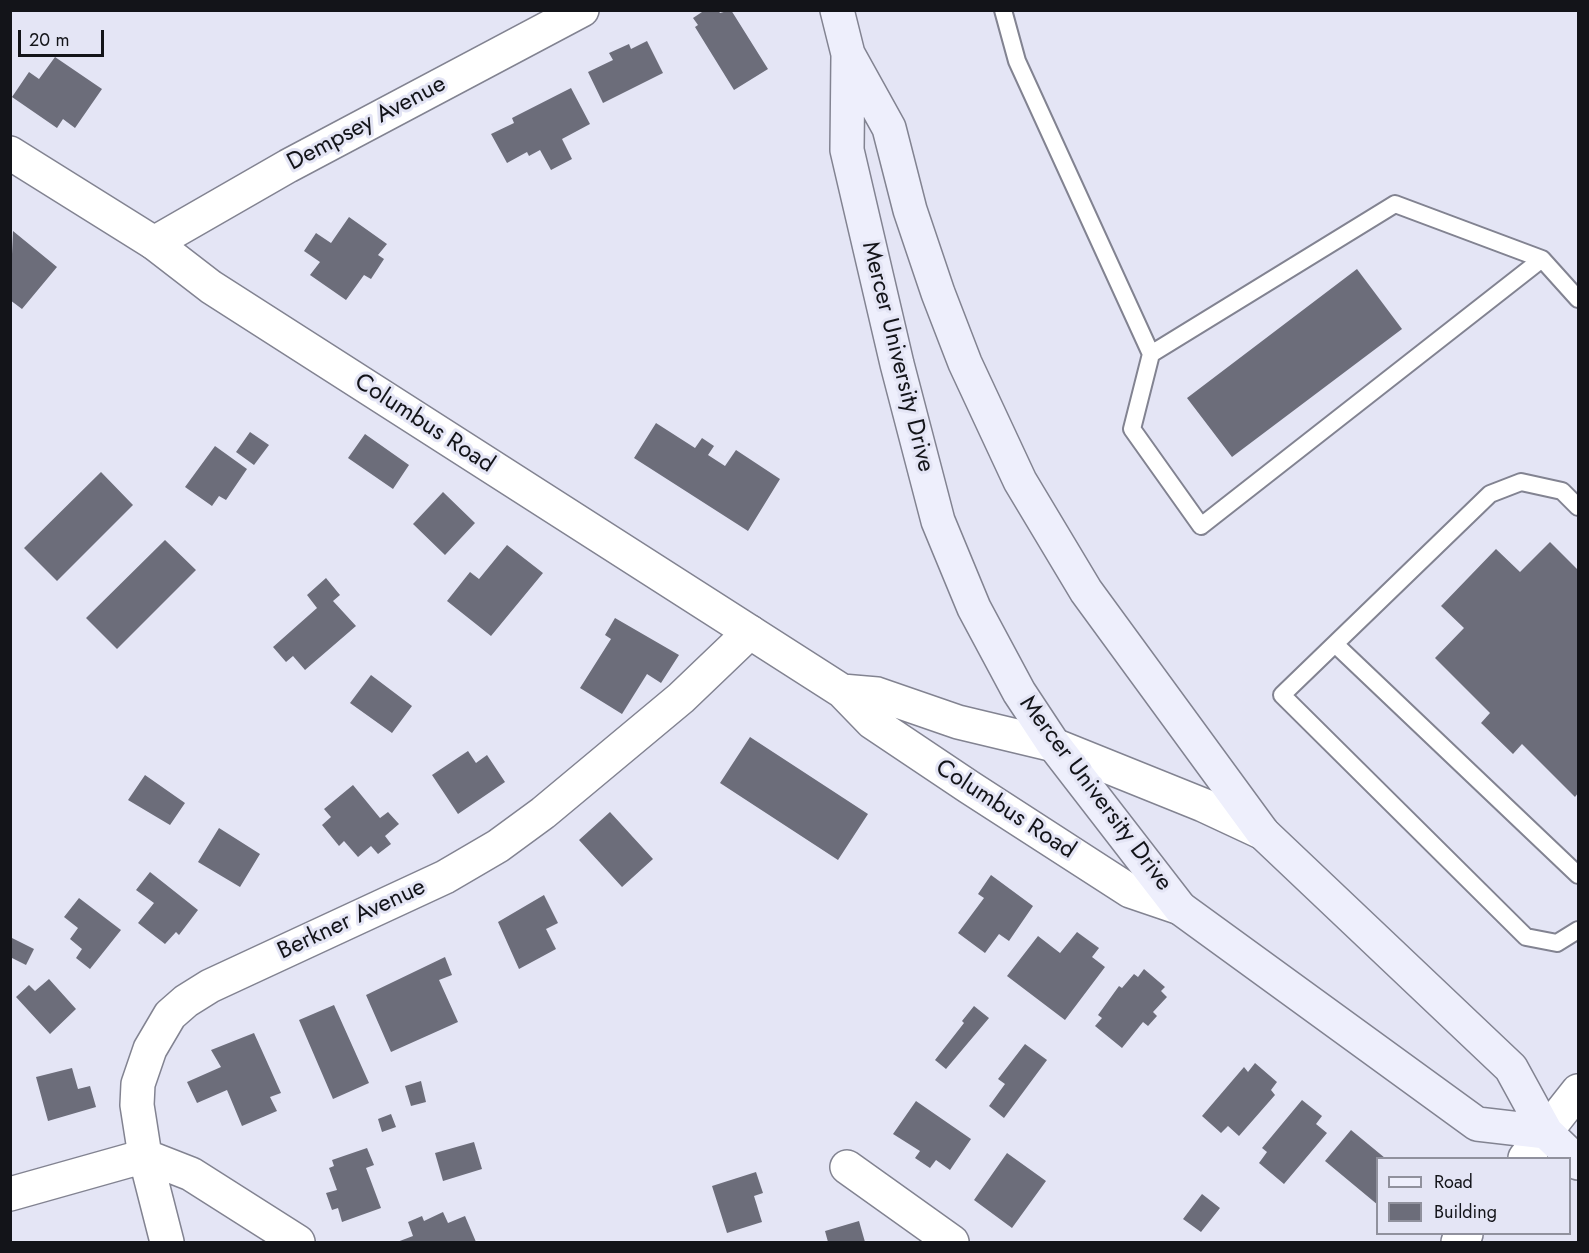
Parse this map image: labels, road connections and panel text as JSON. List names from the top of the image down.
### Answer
{
  "streets": {
    "main road": ["Mercer University Drive"],
    "street": ["Dempsey Avenue", "Columbus Road", "Berkner Avenue"]
  },
  "crossings": [
    ["Dempsey Avenue", "Columbus Road"],
    ["Mercer University Drive", "Columbus Road"],
    ["Columbus Road", "Berkner Avenue"]
  ],
  "legend": ["Road", "Building"],
  "scale_bar": "20 m"
}
